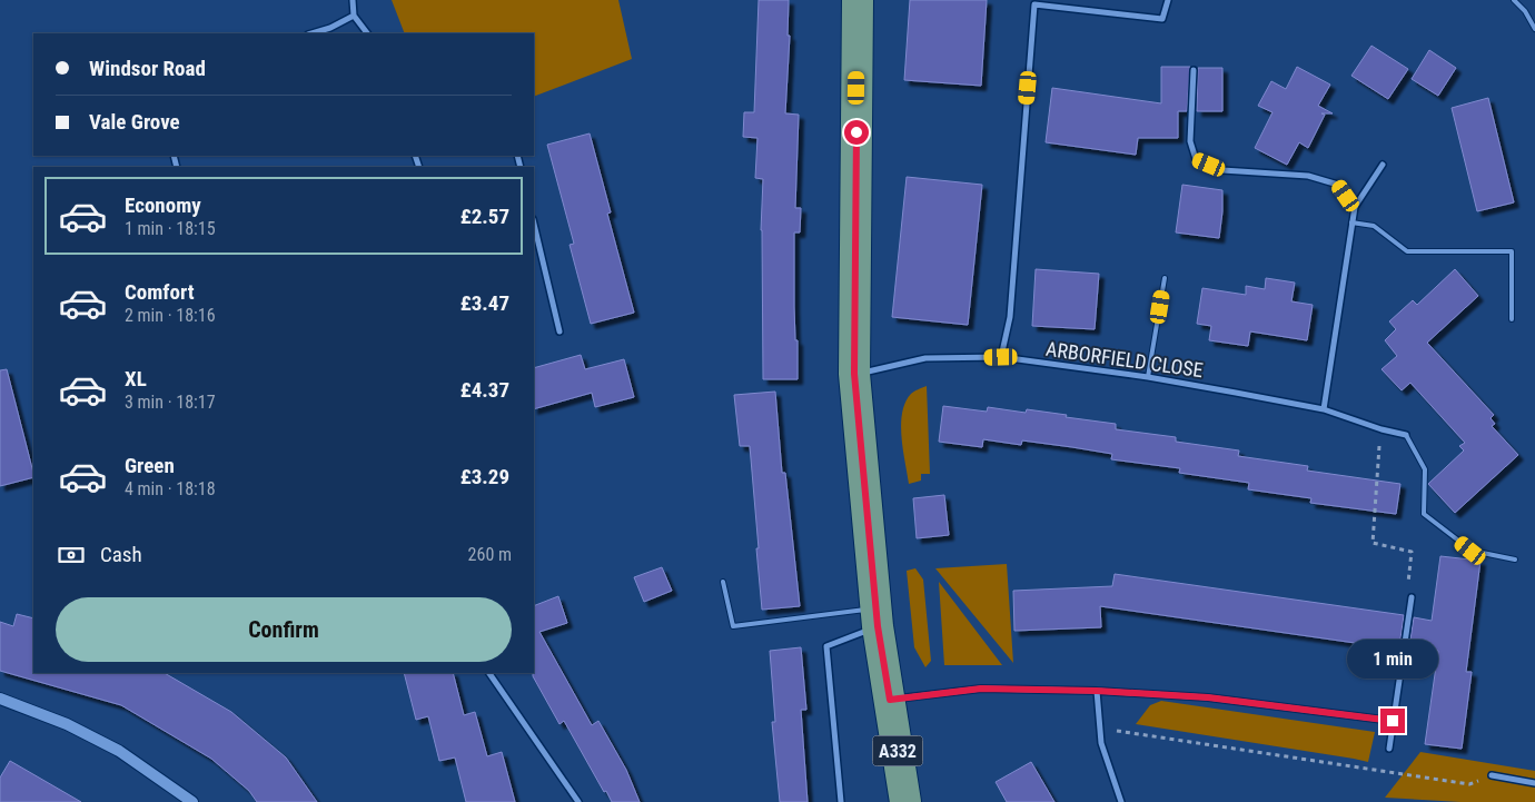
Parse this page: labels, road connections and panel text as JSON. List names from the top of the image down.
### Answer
{
  "streets": {
    "main road": ["A332"],
    "street": ["ARBORFIELD CLOSE"]
  },
  "crossings": [
    ["ARBORFIELD CLOSE", "A332"]
  ],
  "page": {
    "banner": ["Windsor Road", "Vale Grove"],
    "list": [
      {
        "name": "Economy",
        "note": "1 min · 18:15",
        "value": "£2.57"
      },
      {
        "name": "Comfort",
        "note": "2 min · 18:16",
        "value": "£3.47"
      },
      {
        "name": "XL",
        "note": "3 min · 18:17",
        "value": "£4.37"
      },
      {
        "name": "Green",
        "note": "4 min · 18:18",
        "value": "£3.29"
      }
    ],
    "pay": ["Cash", "260 m"],
    "buttons": "Confirm",
    "bubble": "1 min"
  }
}
